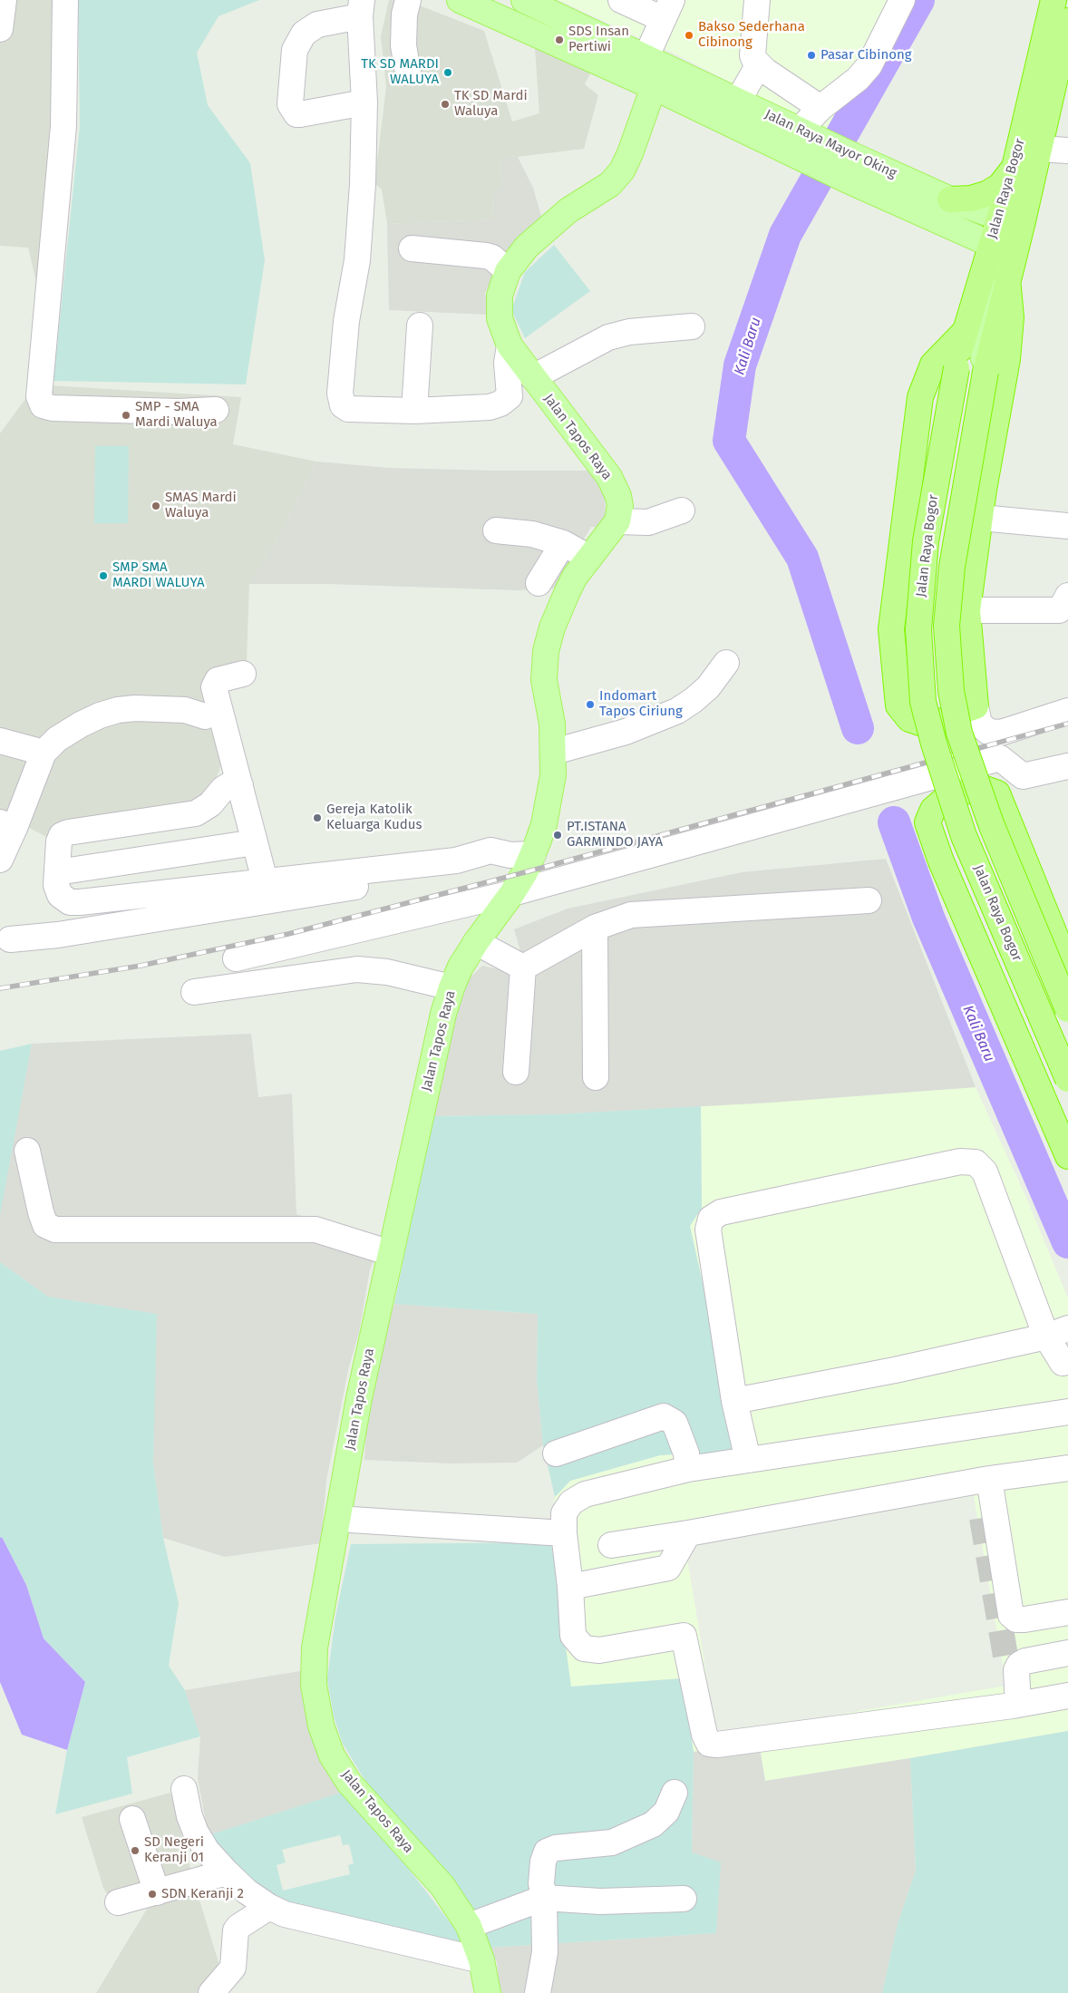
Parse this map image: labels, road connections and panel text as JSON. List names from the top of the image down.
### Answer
{
  "streets": {
    "highway": ["Jalan Raya Bogor"],
    "main road": ["Jalan Raya Mayor Oking", "Jalan Tapos Raya"]
  },
  "crossings": [
    ["Jalan Raya Mayor Oking", "Jalan Raya Bogor"],
    ["Jalan Raya Mayor Oking", "Jalan Tapos Raya"]
  ],
  "water": ["Kali Baru"],
  "places": [
    "Bakso Sederhana Cibinong",
    "SDS Insan Pertiwi",
    "Pasar Cibinong",
    "TK SD MARDI WALUYA",
    "TK SD Mardi Waluya",
    "SMP - SMA Mardi Waluya",
    "SMAS Mardi Waluya",
    "SMP SMA MARDI WALUYA",
    "Indomart Tapos Ciriung",
    "Gereja Katolik Keluarga Kudus",
    "PT.ISTANA GARMINDO JAYA",
    "SD Negeri Keranji 01",
    "SDN Keranji 2"
  ]
}
